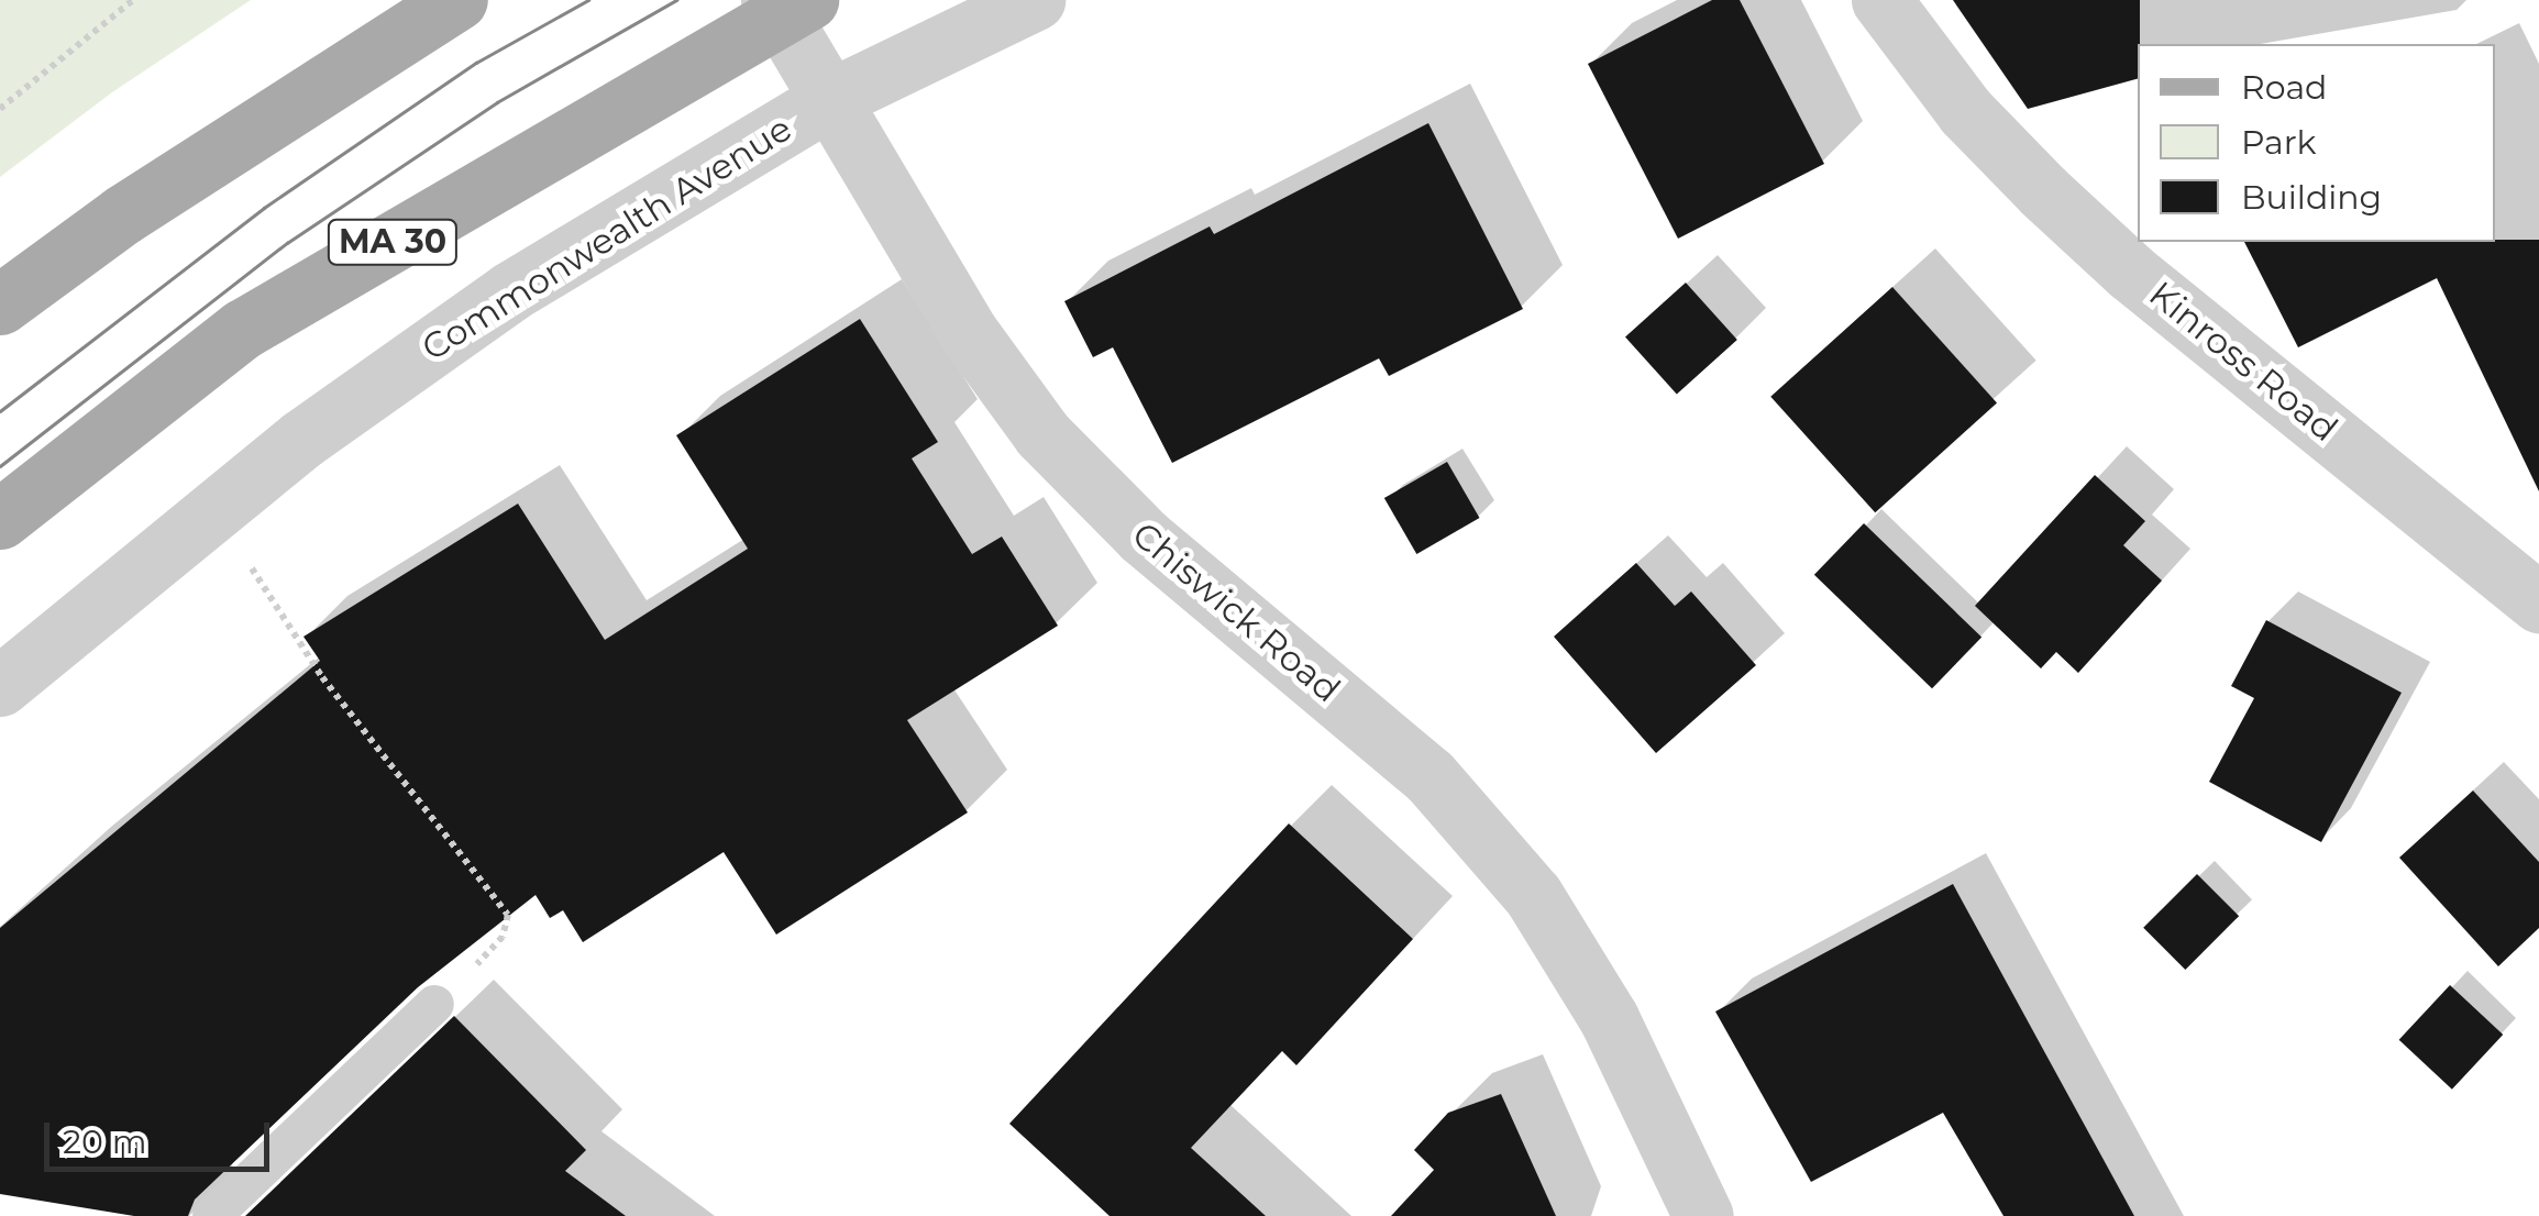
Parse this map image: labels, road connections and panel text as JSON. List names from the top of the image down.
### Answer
{
  "streets": {
    "main road": ["MA 30"],
    "street": ["Commonwealth Avenue", "Kinross Road", "Chiswick Road"]
  },
  "crossings": [
    ["Commonwealth Avenue", "Chiswick Road"],
    ["MA 30", "Chiswick Road"]
  ],
  "legend": ["Road", "Park", "Building"],
  "scale_bar": "20 m"
}
